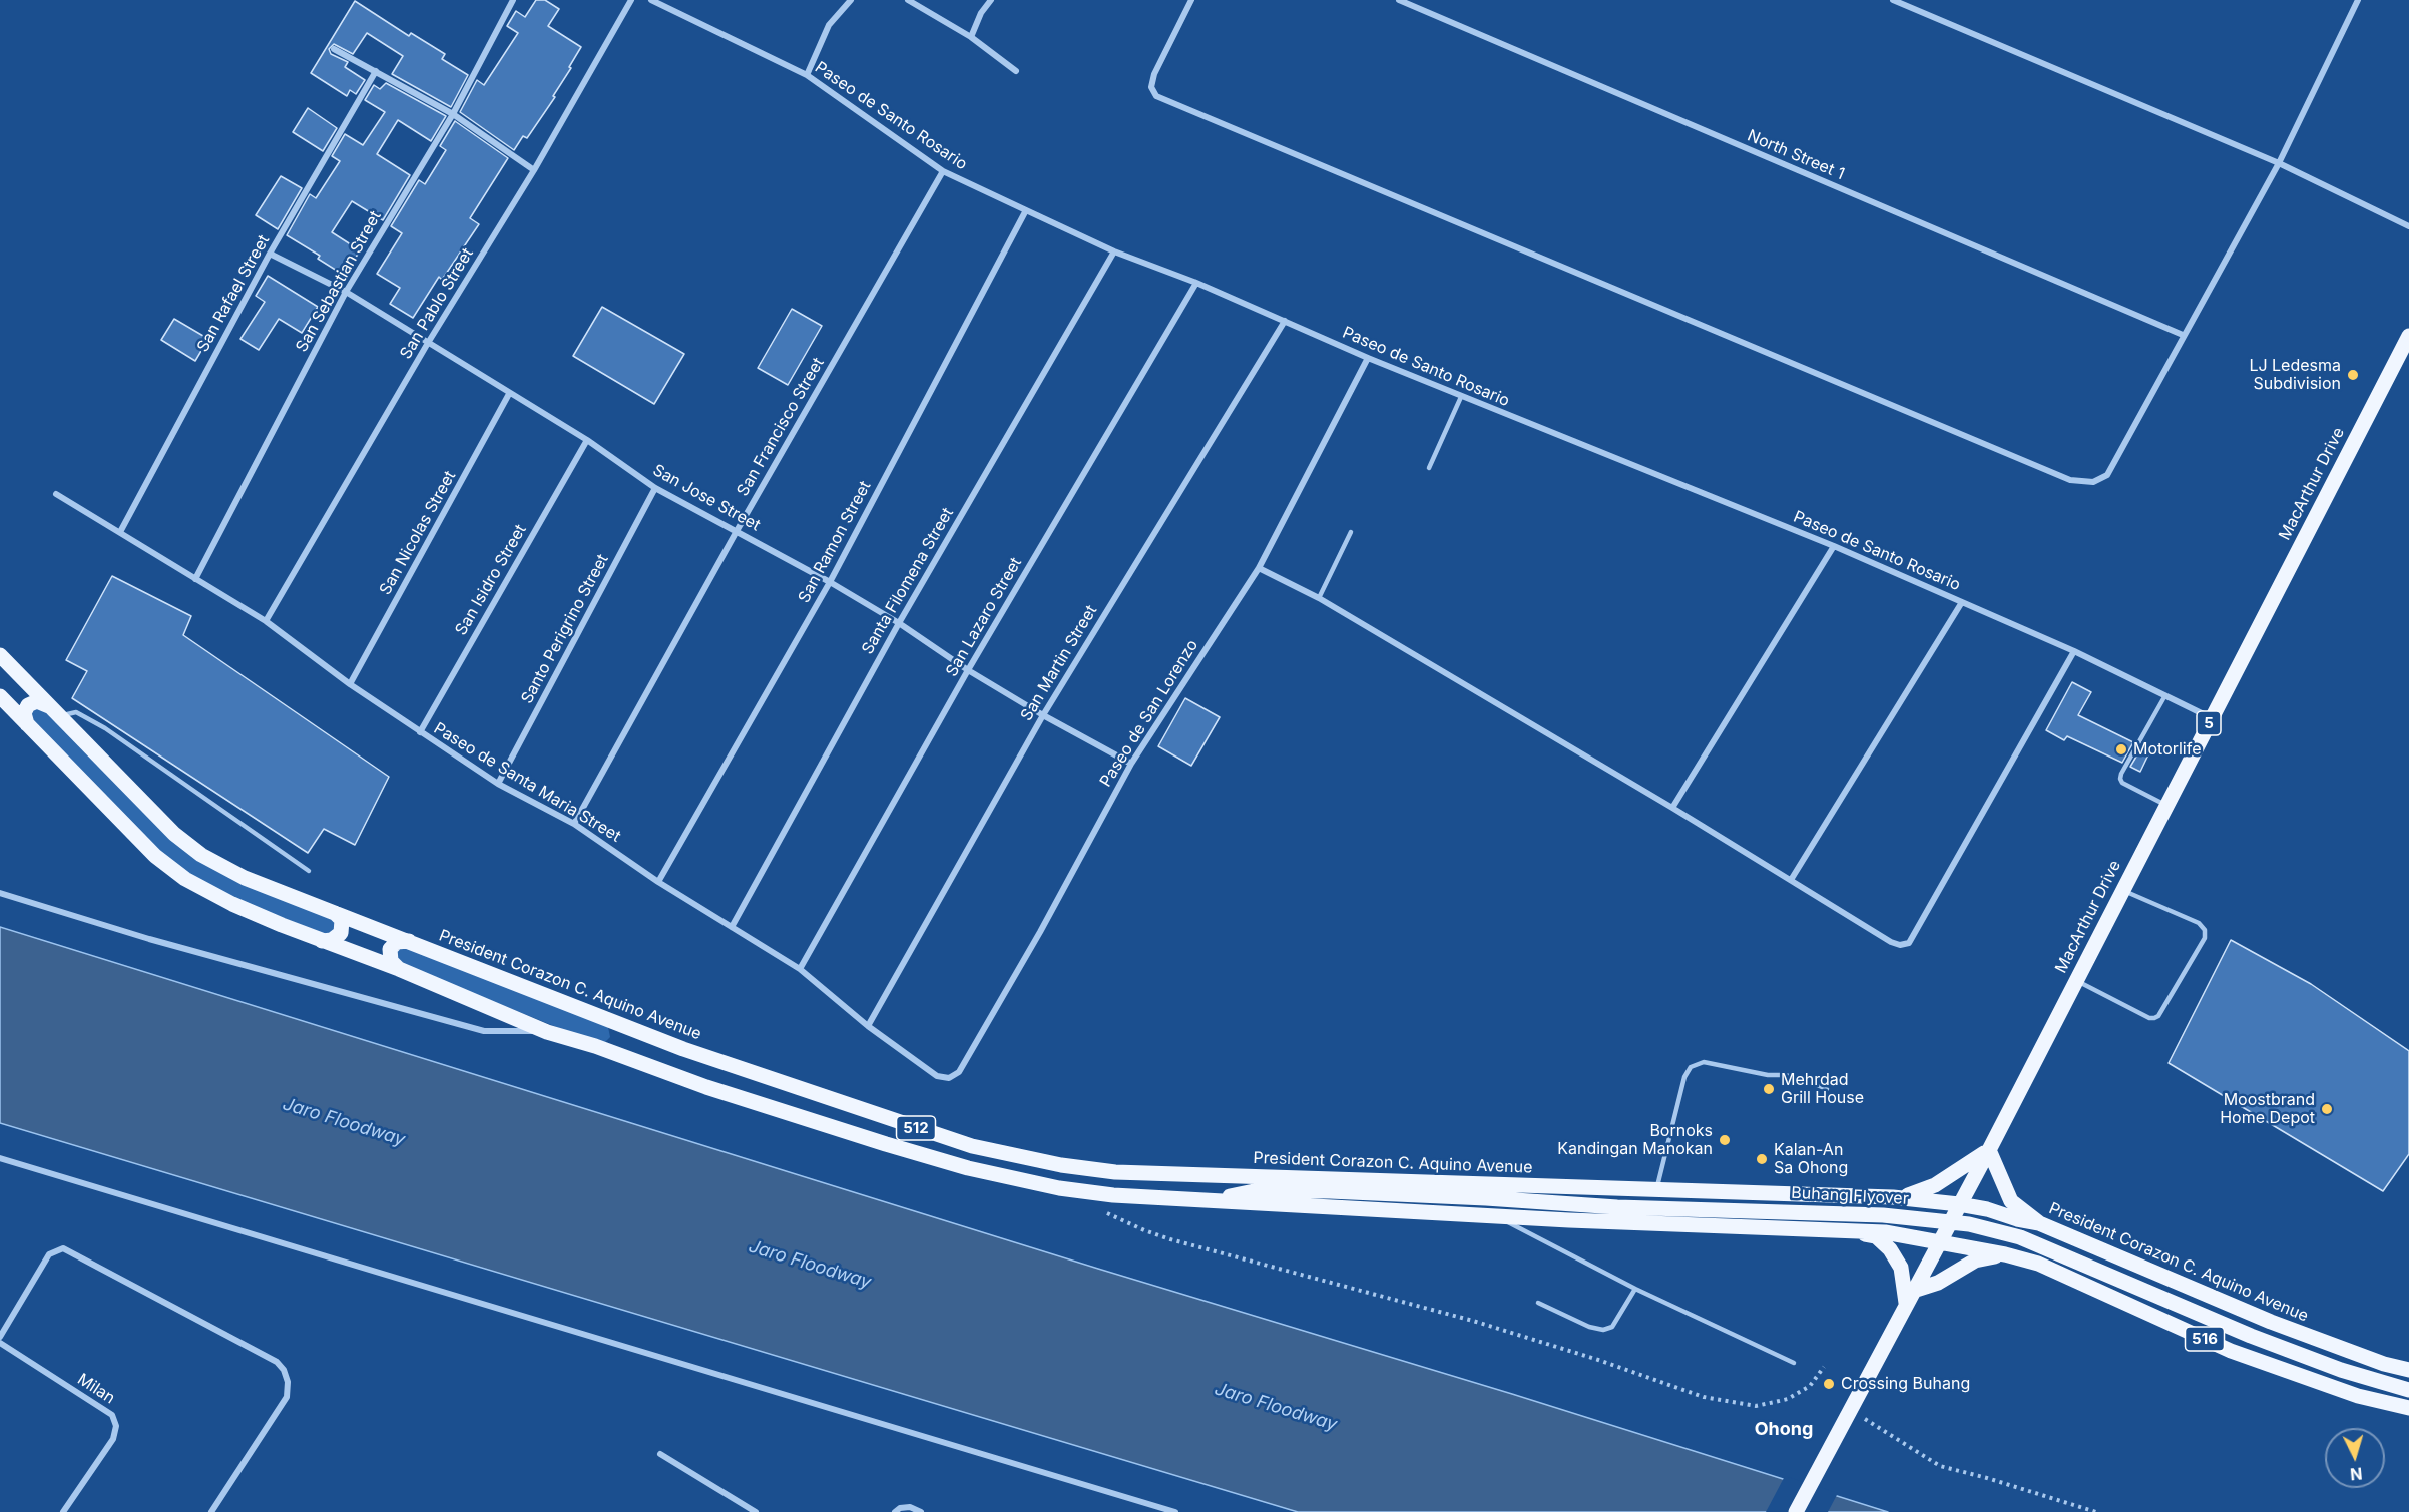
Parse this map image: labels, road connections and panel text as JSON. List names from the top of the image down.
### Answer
{
  "streets": {
    "main road": [
      "MacArthur Drive",
      "5",
      "President Corazon C. Aquino Avenue",
      "512",
      "Buhang Flyover",
      "516"
    ],
    "street": [
      "Paseo de Santo Rosario",
      "North Street 1",
      "San Sebastian Street",
      "San Rafael Street",
      "San Pablo Street",
      "San Francisco Street",
      "San Jose Street",
      "San Nicolas Street",
      "San Ramon Street",
      "San Isidro Street",
      "Santa Filomena Street",
      "San Lazaro Street",
      "Santo Perigrino Street",
      "San Martin Street",
      "Paseo de San Lorenzo",
      "Paseo de Santa Maria Street",
      "Milan"
    ]
  },
  "crossings": [
    ["Paseo de Santo Rosario", "San Francisco Street"],
    ["Paseo de Santo Rosario", "MacArthur Drive"],
    ["Paseo de Santo Rosario", "San Ramon Street"],
    ["Paseo de Santo Rosario", "Santa Filomena Street"],
    ["Paseo de Santo Rosario", "San Lazaro Street"],
    ["Paseo de Santo Rosario", "San Martin Street"],
    ["Paseo de Santo Rosario", "Paseo de San Lorenzo"],
    ["San Sebastian Street", "San Jose Street"],
    ["San Sebastian Street", "Paseo de Santa Maria Street"],
    ["San Rafael Street", "San Jose Street"],
    ["San Rafael Street", "Paseo de Santa Maria Street"],
    ["San Pablo Street", "San Jose Street"],
    ["San Pablo Street", "Paseo de Santa Maria Street"],
    ["San Francisco Street", "San Jose Street"],
    ["San Francisco Street", "Paseo de Santa Maria Street"],
    ["MacArthur Drive", "President Corazon C. Aquino Avenue"],
    ["San Jose Street", "San Nicolas Street"],
    ["San Jose Street", "San Ramon Street"],
    ["San Jose Street", "San Isidro Street"],
    ["San Jose Street", "Santa Filomena Street"],
    ["San Jose Street", "San Lazaro Street"],
    ["San Jose Street", "Santo Perigrino Street"],
    ["San Jose Street", "San Martin Street"],
    ["San Jose Street", "Paseo de San Lorenzo"],
    ["San Nicolas Street", "Paseo de Santa Maria Street"],
    ["San Ramon Street", "Paseo de Santa Maria Street"],
    ["San Isidro Street", "Paseo de Santa Maria Street"],
    ["Santa Filomena Street", "Paseo de Santa Maria Street"],
    ["San Lazaro Street", "Paseo de Santa Maria Street"],
    ["Santo Perigrino Street", "Paseo de Santa Maria Street"],
    ["San Martin Street", "Paseo de Santa Maria Street"],
    ["Paseo de San Lorenzo", "Paseo de Santa Maria Street"],
    ["President Corazon C. Aquino Avenue", "Buhang Flyover"]
  ],
  "districts": ["Ohong"],
  "water": ["Jaro Floodway"],
  "places": [
    "LJ Ledesma Subdivision",
    "Motorlife",
    "Mehrdad Grill House",
    "Moostbrand Home Depot",
    "Bornoks Kandingan Manokan",
    "Kalan-An Sa Ohong",
    "Crossing Buhang"
  ],
  "north": "bottom"
}
